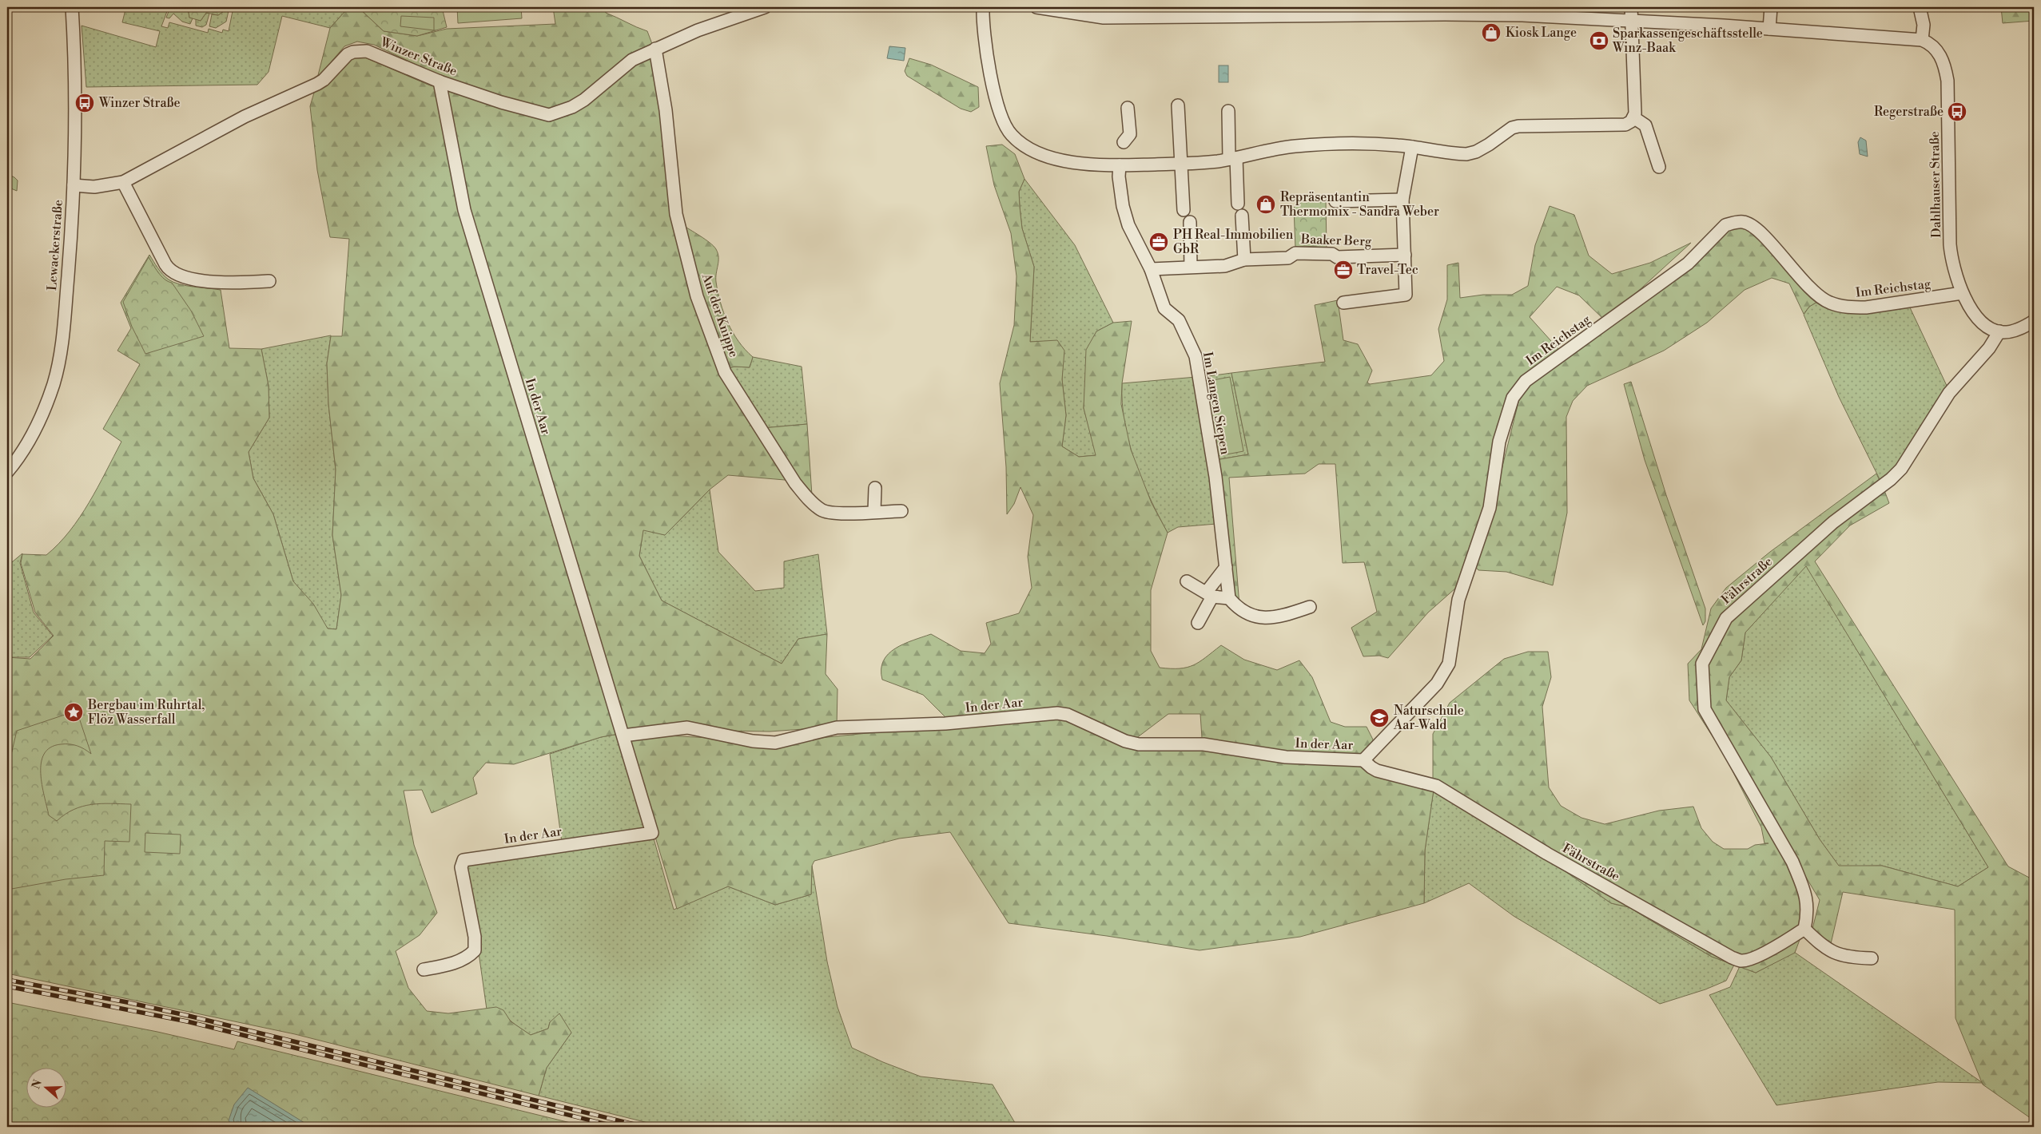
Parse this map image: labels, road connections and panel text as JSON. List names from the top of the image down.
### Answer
{
  "streets": {
    "street": [
      "Winzer Straße",
      "Dahlhauser Straße",
      "Baaker Berg",
      "Lewackerstraße",
      "Im Reichstag",
      "Auf der Knippe",
      "Im Langen Siepen",
      "In der Aar",
      "Fährstraße"
    ]
  },
  "crossings": [
    ["Winzer Straße", "Lewackerstraße"],
    ["Winzer Straße", "Auf der Knippe"],
    ["Winzer Straße", "In der Aar"],
    ["Dahlhauser Straße", "Im Reichstag"],
    ["Dahlhauser Straße", "Fährstraße"],
    ["Baaker Berg", "Im Langen Siepen"],
    ["Im Reichstag", "In der Aar"],
    ["Im Reichstag", "Fährstraße"],
    ["In der Aar", "Fährstraße"]
  ],
  "places": {
    "shop": ["Kiosk Lange", "Repräsentantin Thermomix - Sandra Weber"],
    "bank": ["Sparkassengeschäftsstelle Winz-Baak"],
    "bus stop": ["Winzer Straße", "Regerstraße"],
    "office": ["PH Real-Immobilien GbR", "Travel-Tec"],
    "place": ["Bergbau im Ruhrtal, Flöz Wasserfall"],
    "school or university": ["Naturschule Aar-Wald"]
  },
  "north": "left"
}
